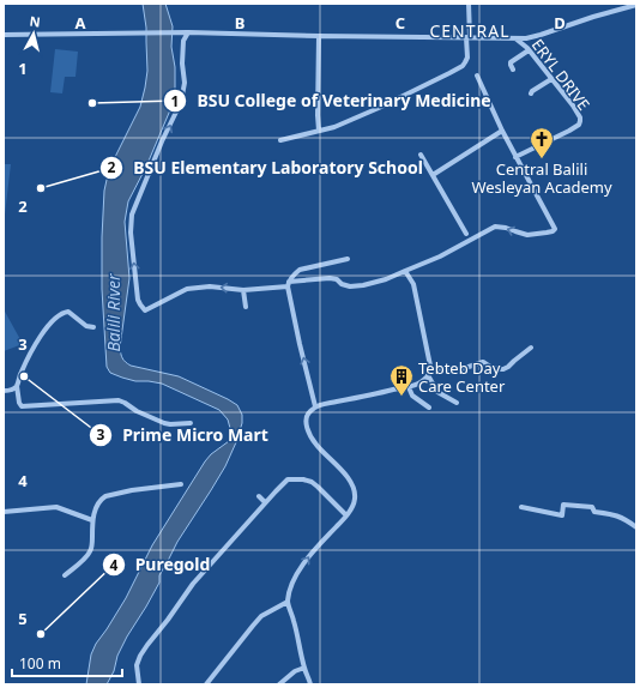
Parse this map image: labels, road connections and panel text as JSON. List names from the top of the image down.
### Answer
{
  "streets": {
    "street": ["ERYL DRIVE"]
  },
  "districts": ["CENTRAL"],
  "water": ["Balili River"],
  "places": {
    "other": [
      "BSU College of Veterinary Medicine",
      "BSU Elementary Laboratory School",
      "Prime Micro Mart",
      "Puregold"
    ],
    "church": ["Central Balili Wesleyan Academy"],
    "building": ["Tebteb Day Care Center"]
  },
  "scale_bar": "100 m",
  "north": "top",
  "grid": {
    "columns": [
      "A",
      "B",
      "C",
      "D"
    ],
    "rows": [
      "1",
      "2",
      "3",
      "4",
      "5"
    ]
  }
}
